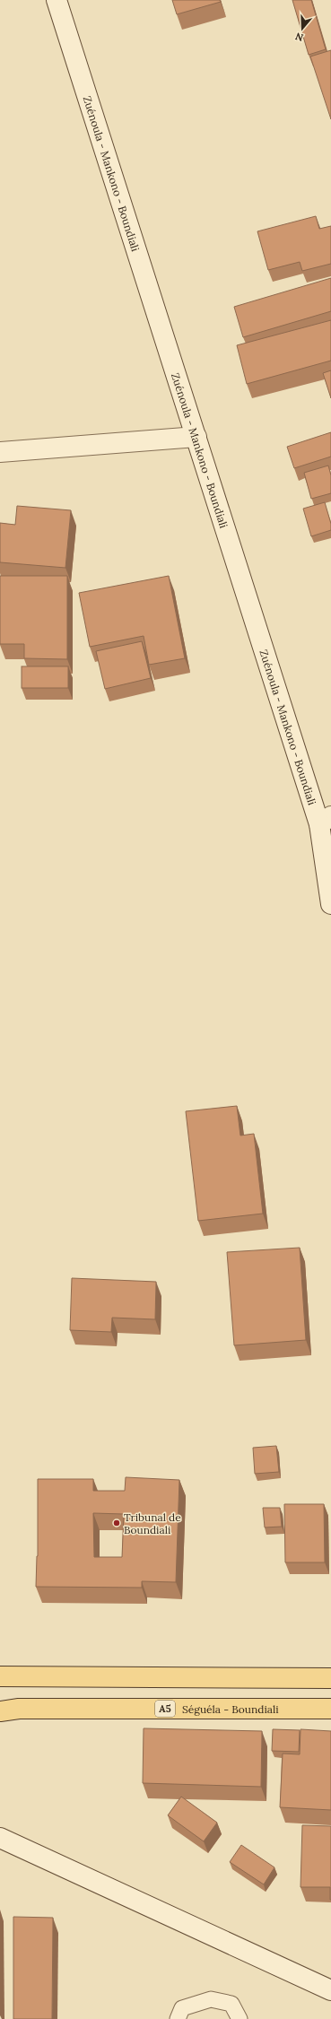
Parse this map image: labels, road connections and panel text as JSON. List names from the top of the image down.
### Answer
{
  "streets": {
    "main road": ["Zuénoula - Mankono - Boundiali", "A5", "Séguéla - Boundiali"]
  },
  "places": ["Tribunal de Boundiali"],
  "north": "bottom"
}
